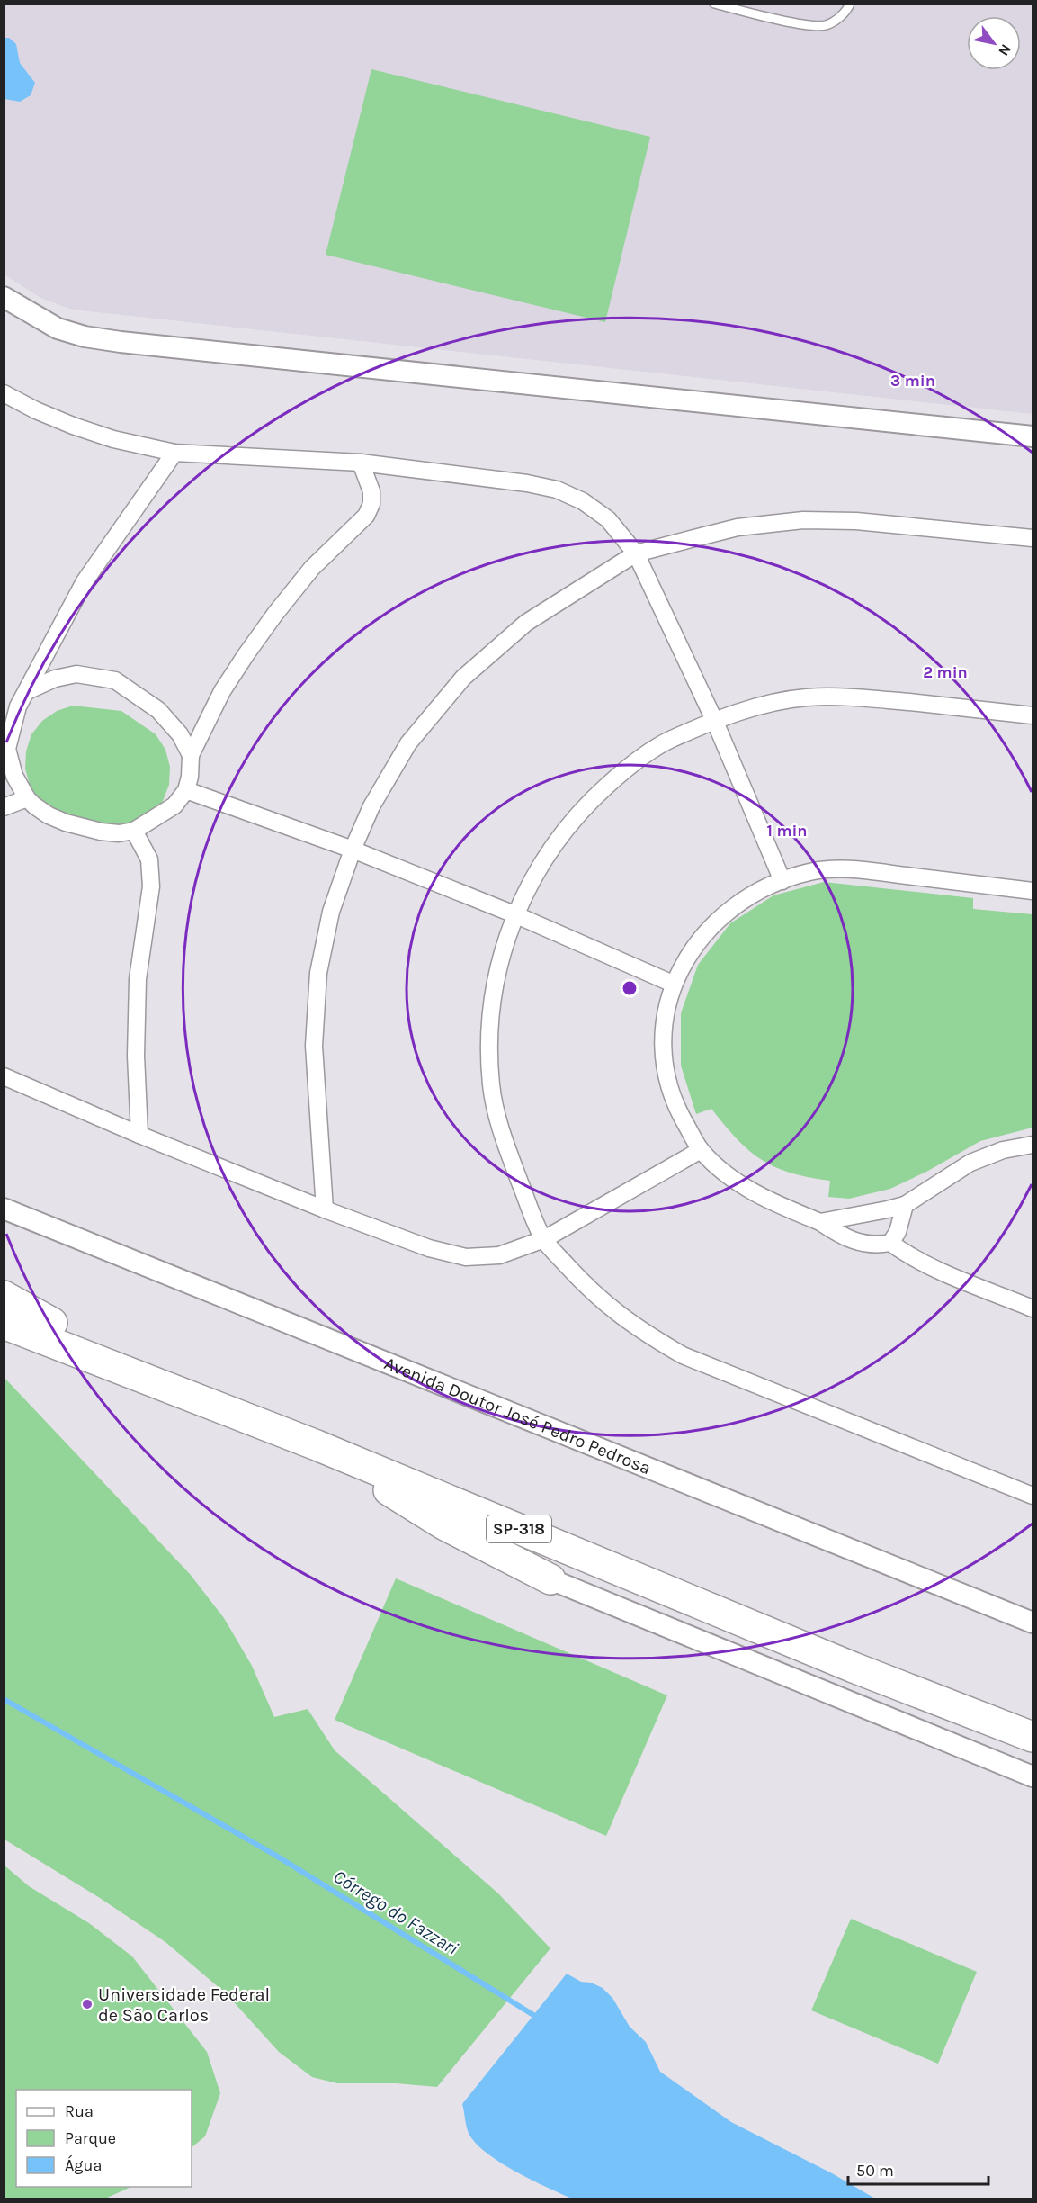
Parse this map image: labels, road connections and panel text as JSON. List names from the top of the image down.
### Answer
{
  "streets": {
    "highway": ["SP-318"],
    "street": ["Avenida Doutor José Pedro Pedrosa"]
  },
  "water": ["Córrego do Fazzari"],
  "places": ["Universidade Federal de São Carlos"],
  "legend": ["Rua", "Parque", "Água"],
  "scale_bar": "50 m",
  "north": "bottom right",
  "rings": ["3 min", "2 min", "1 min"]
}
